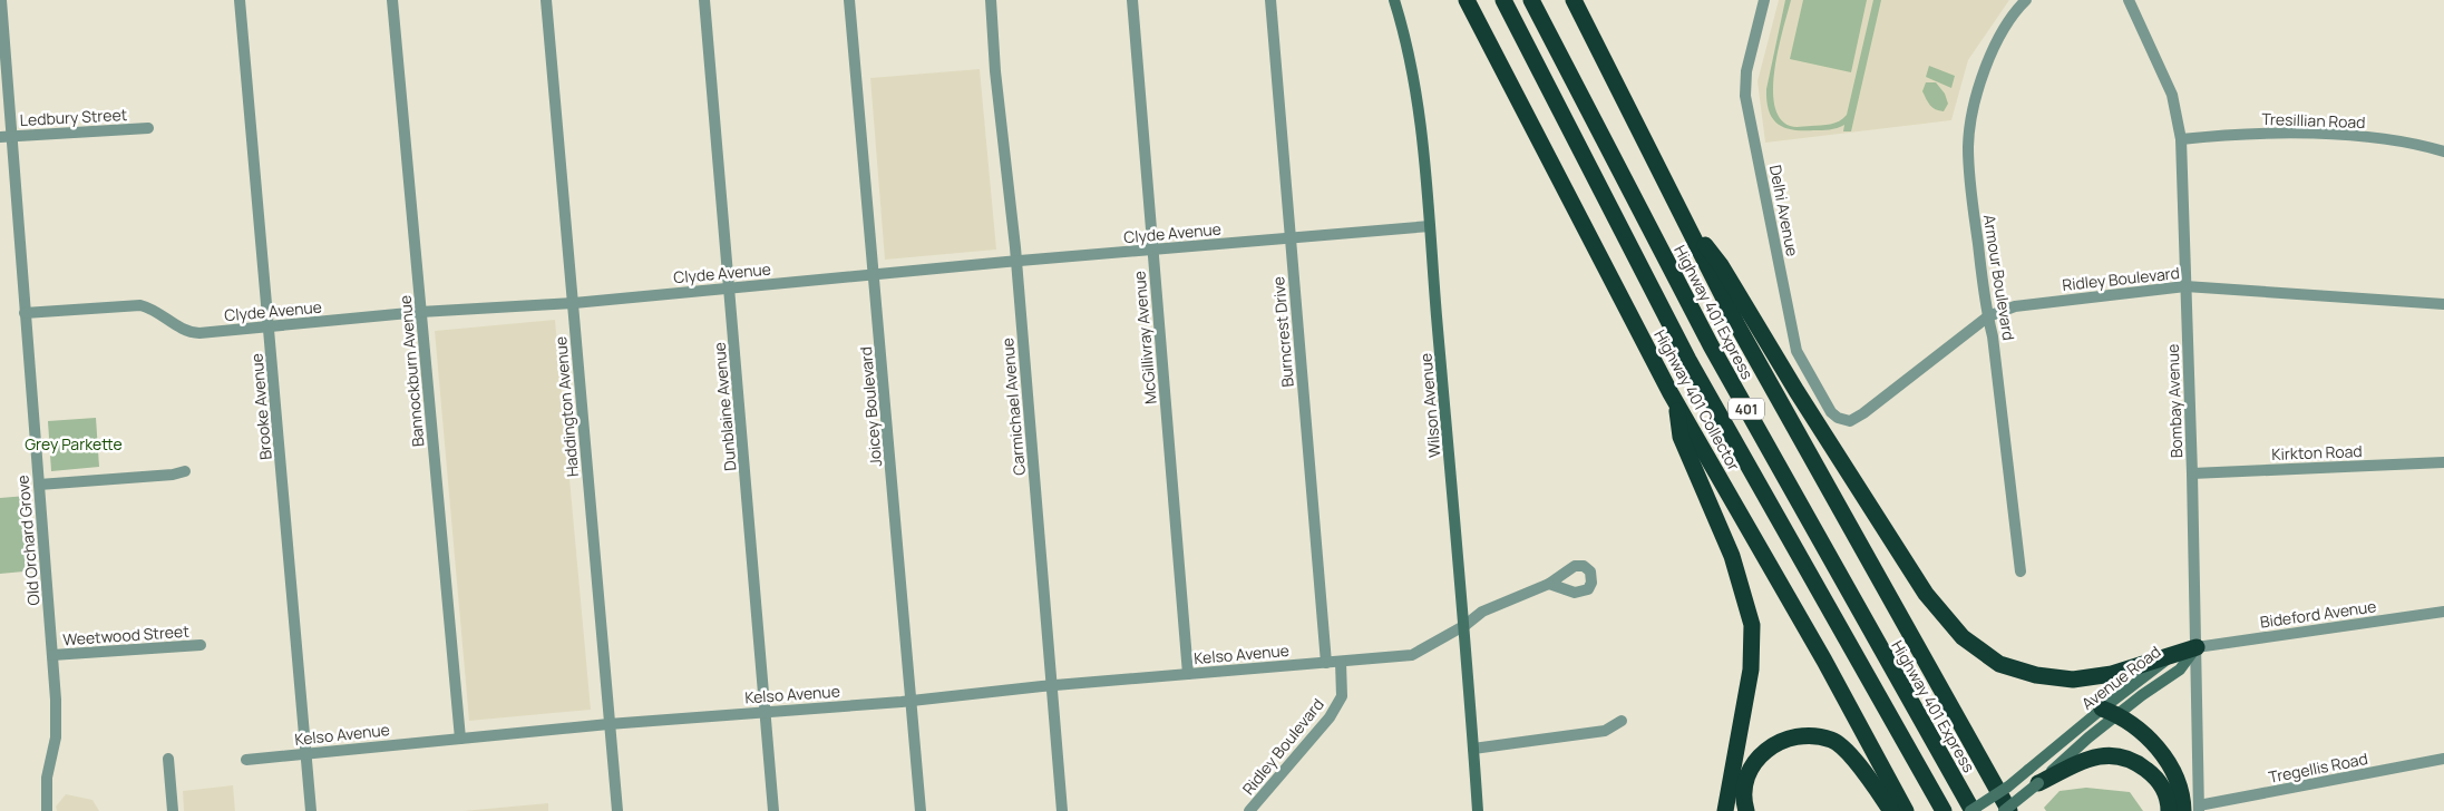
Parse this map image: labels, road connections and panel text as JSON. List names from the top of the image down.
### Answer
{
  "streets": {
    "highway": ["Highway 401 Express", "Highway 401 Collector", "401"],
    "main road": ["Wilson Avenue", "Avenue Road"],
    "street": [
      "Ledbury Street",
      "Tresillian Road",
      "Delhi Avenue",
      "Clyde Avenue",
      "Armour Boulevard",
      "Ridley Boulevard",
      "Burncrest Drive",
      "McGillivray Avenue",
      "Bannockburn Avenue",
      "Bombay Avenue",
      "Brooke Avenue",
      "Haddington Avenue",
      "Dunblaine Avenue",
      "Joicey Boulevard",
      "Carmichael Avenue",
      "Kirkton Road",
      "Old Orchard Grove",
      "Bideford Avenue",
      "Weetwood Street",
      "Kelso Avenue",
      "Tregellis Road"
    ]
  },
  "crossings": [
    ["Ledbury Street", "Old Orchard Grove"],
    ["Tresillian Road", "Bombay Avenue"],
    ["Delhi Avenue", "Ridley Boulevard"],
    ["Clyde Avenue", "Burncrest Drive"],
    ["Clyde Avenue", "McGillivray Avenue"],
    ["Clyde Avenue", "Bannockburn Avenue"],
    ["Clyde Avenue", "Wilson Avenue"],
    ["Clyde Avenue", "Brooke Avenue"],
    ["Clyde Avenue", "Haddington Avenue"],
    ["Clyde Avenue", "Dunblaine Avenue"],
    ["Clyde Avenue", "Joicey Boulevard"],
    ["Clyde Avenue", "Carmichael Avenue"],
    ["Clyde Avenue", "Old Orchard Grove"],
    ["Armour Boulevard", "Ridley Boulevard"],
    ["Ridley Boulevard", "Bombay Avenue"],
    ["Ridley Boulevard", "Kelso Avenue"],
    ["Highway 401 Express", "Avenue Road"],
    ["Burncrest Drive", "Kelso Avenue"],
    ["McGillivray Avenue", "Kelso Avenue"],
    ["Bannockburn Avenue", "Kelso Avenue"],
    ["Bombay Avenue", "Kirkton Road"],
    ["Bombay Avenue", "Bideford Avenue"],
    ["Bombay Avenue", "Avenue Road"],
    ["Bombay Avenue", "Tregellis Road"],
    ["Brooke Avenue", "Kelso Avenue"],
    ["Haddington Avenue", "Kelso Avenue"],
    ["Dunblaine Avenue", "Kelso Avenue"],
    ["Joicey Boulevard", "Kelso Avenue"],
    ["Carmichael Avenue", "Kelso Avenue"],
    ["Old Orchard Grove", "Weetwood Street"],
    ["Bideford Avenue", "Avenue Road"]
  ],
  "parks": ["Grey Parkette"]
}
